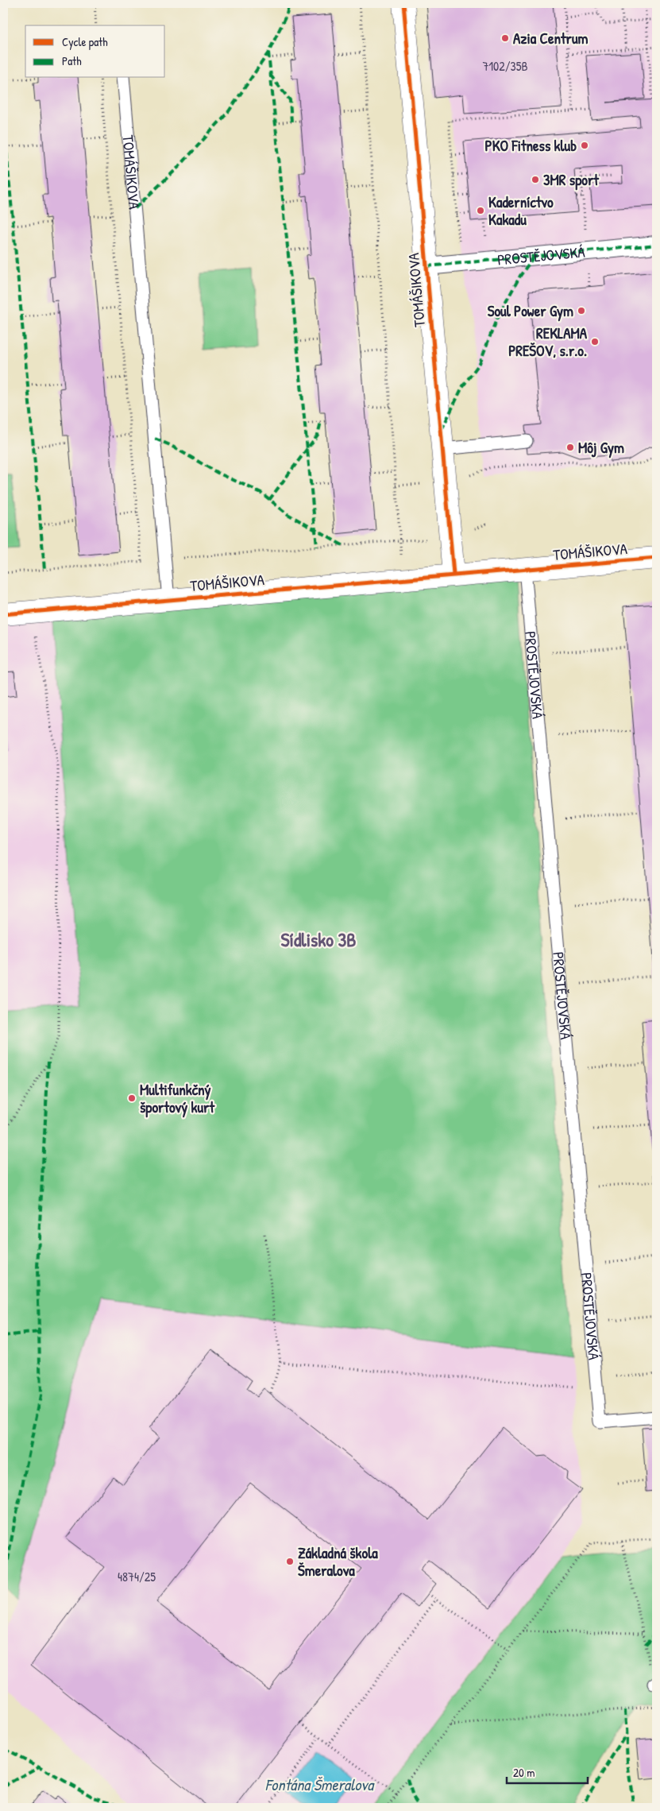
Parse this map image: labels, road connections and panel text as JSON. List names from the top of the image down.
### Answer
{
  "streets": {
    "street": ["TOMÁŠIKOVA", "PROSTĚJOVSKÁ"]
  },
  "crossings": [
    ["TOMÁŠIKOVA", "PROSTĚJOVSKÁ"]
  ],
  "districts": ["Sídlisko 3B"],
  "water": ["Fontána Šmeralova"],
  "places": [
    "Azia Centrum",
    "PKO Fitness klub",
    "3MR sport",
    "Kaderníctvo Kakadu",
    "Soul Power Gym",
    "REKLAMA PREŠOV, s.r.o.",
    "Môj Gym",
    "Multifunkčný športový kurt",
    "Základná škola Šmeralova"
  ],
  "house_numbers": ["7102/35B", "4874/25"],
  "legend": ["Cycle path", "Path"],
  "scale_bar": "20 m"
}
